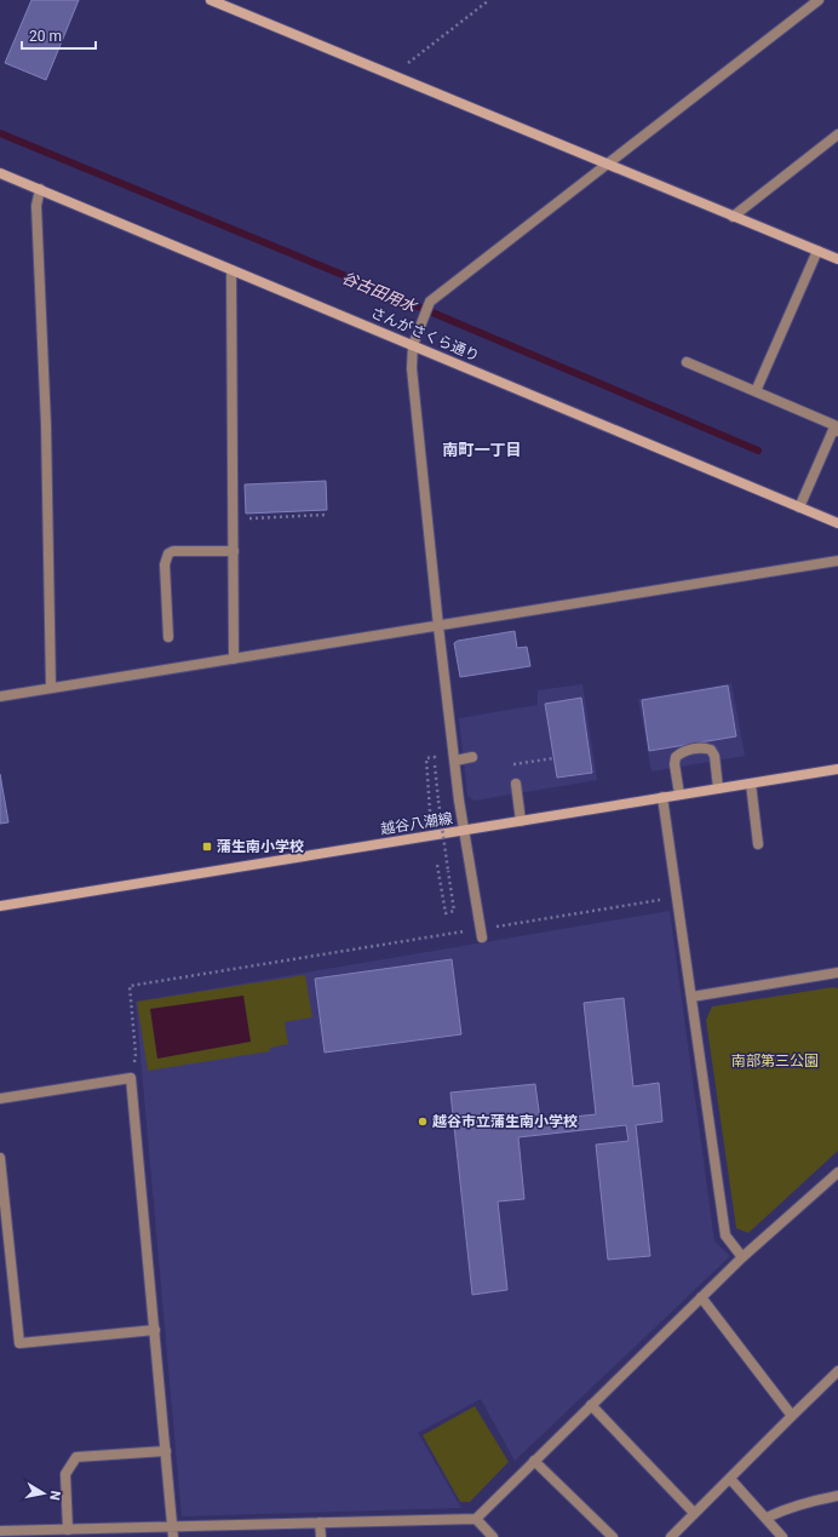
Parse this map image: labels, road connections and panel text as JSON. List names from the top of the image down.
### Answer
{
  "streets": {
    "street": ["さんがさくら通り", "越谷八潮線"]
  },
  "districts": ["南町一丁目"],
  "water": ["谷古田用水"],
  "parks": ["南部第三公園"],
  "places": {
    "transit": ["蒲生南小学校"],
    "other": ["越谷市立蒲生南小学校"]
  },
  "scale_bar": "20 m",
  "north": "right"
}
